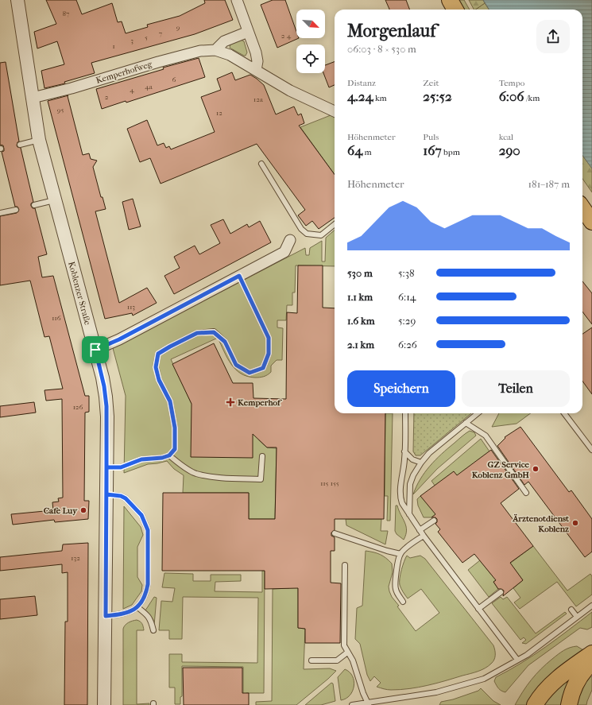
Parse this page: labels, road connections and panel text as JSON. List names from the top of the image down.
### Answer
{
  "streets": {
    "street": ["Kemperhofweg", "Koblenzer Straße"]
  },
  "crossings": [
    ["Kemperhofweg", "Koblenzer Straße"]
  ],
  "places": {
    "health": ["Kemperhof"],
    "other": ["GZ Service Koblenz GmbH", "Cafe Luy", "Ärztenotdienst Koblenz"]
  },
  "house_numbers": [
    "87",
    "9",
    "7",
    "2-4",
    "5",
    "3",
    "1",
    "6",
    "4a",
    "4",
    "2",
    "12a",
    "95",
    "12",
    "113",
    "116",
    "126",
    "115-155",
    "132"
  ],
  "north": "bottom right",
  "page": {
    "heading": ["Morgenlauf", "06:03 · 8 × 530 m"],
    "stats": [
      ["Distanz", "4.24 km"],
      ["Zeit", "25:52"],
      ["Tempo", "6:06 /km"],
      ["Höhenmeter", "64 m"],
      ["Puls", "167 bpm"],
      ["kcal", "290"]
    ],
    "chart": ["Höhenmeter", "181–187 m"],
    "list": [
      {
        "name": "530 m",
        "note": "5:38"
      },
      {
        "name": "1.1 km",
        "note": "6:14"
      },
      {
        "name": "1.6 km",
        "note": "5:29"
      },
      {
        "name": "2.1 km",
        "note": "6:26"
      }
    ],
    "buttons": ["Speichern", "Teilen"]
  }
}
